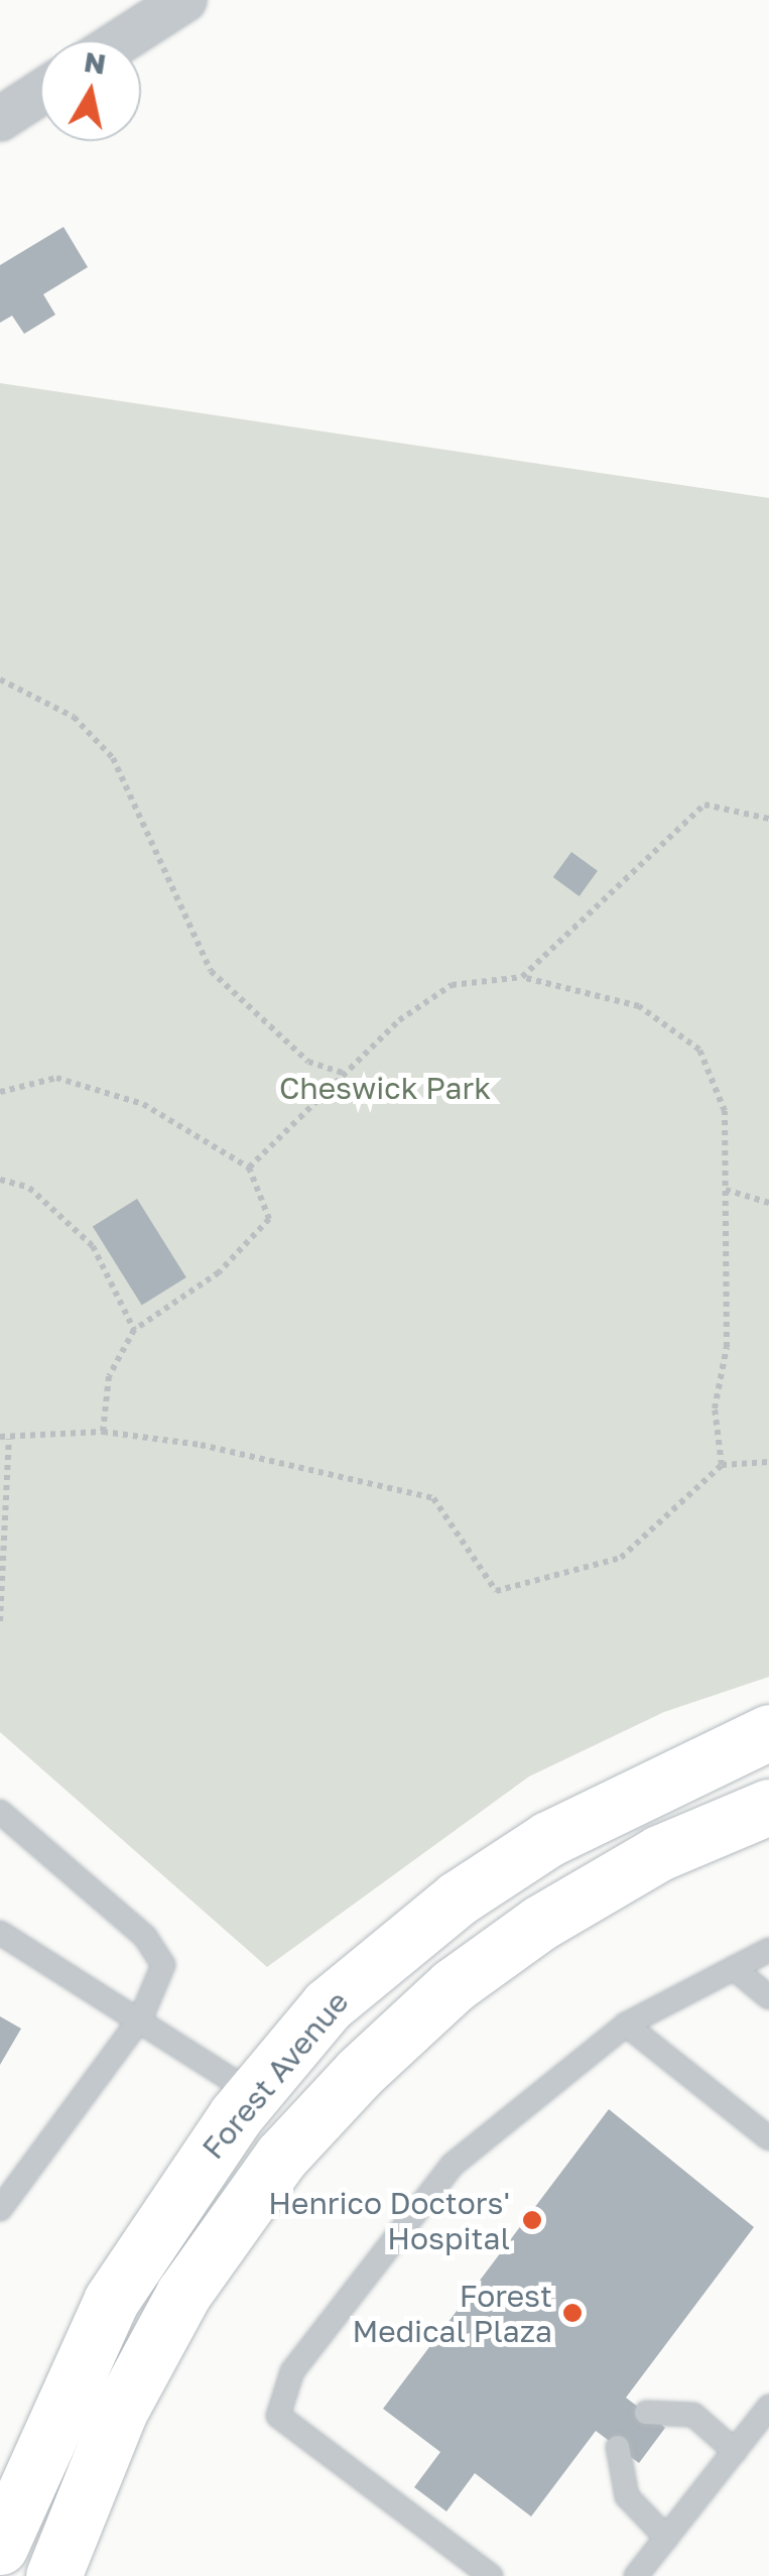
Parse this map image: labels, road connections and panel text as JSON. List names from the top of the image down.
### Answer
{
  "streets": {
    "main road": ["Forest Avenue"]
  },
  "parks": ["Cheswick Park"],
  "places": ["Henrico Doctors' Hospital", "Forest Medical Plaza"],
  "north": "top"
}
